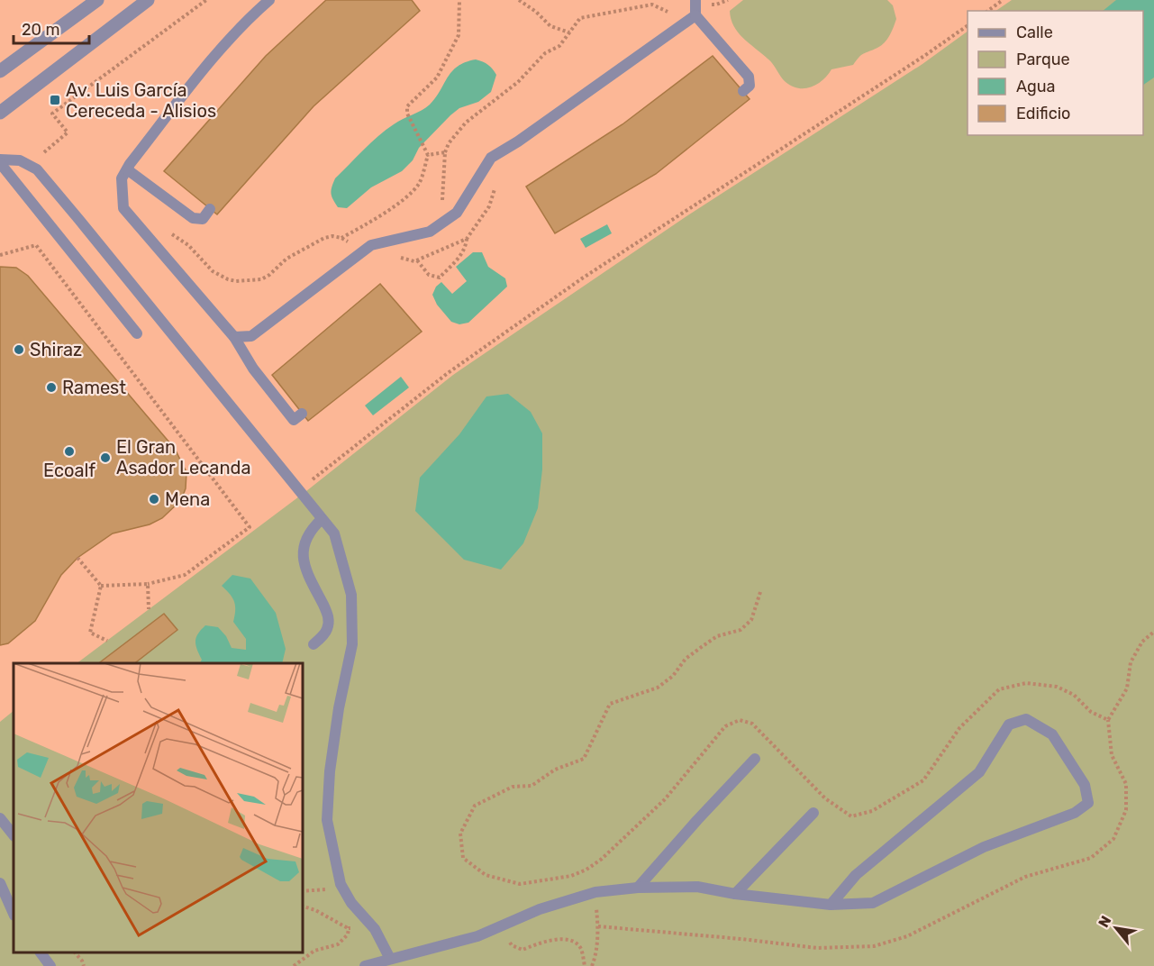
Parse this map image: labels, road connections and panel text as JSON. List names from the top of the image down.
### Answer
{
  "places": {
    "transit": ["Av. Luis García Cereceda - Alisios"],
    "other": [
      "Shiraz",
      "Ramest",
      "Ecoalf",
      "El Gran Asador Lecanda",
      "Mena"
    ]
  },
  "legend": [
    "Calle",
    "Parque",
    "Agua",
    "Edificio"
  ],
  "scale_bar": "20 m",
  "north": "top left"
}
